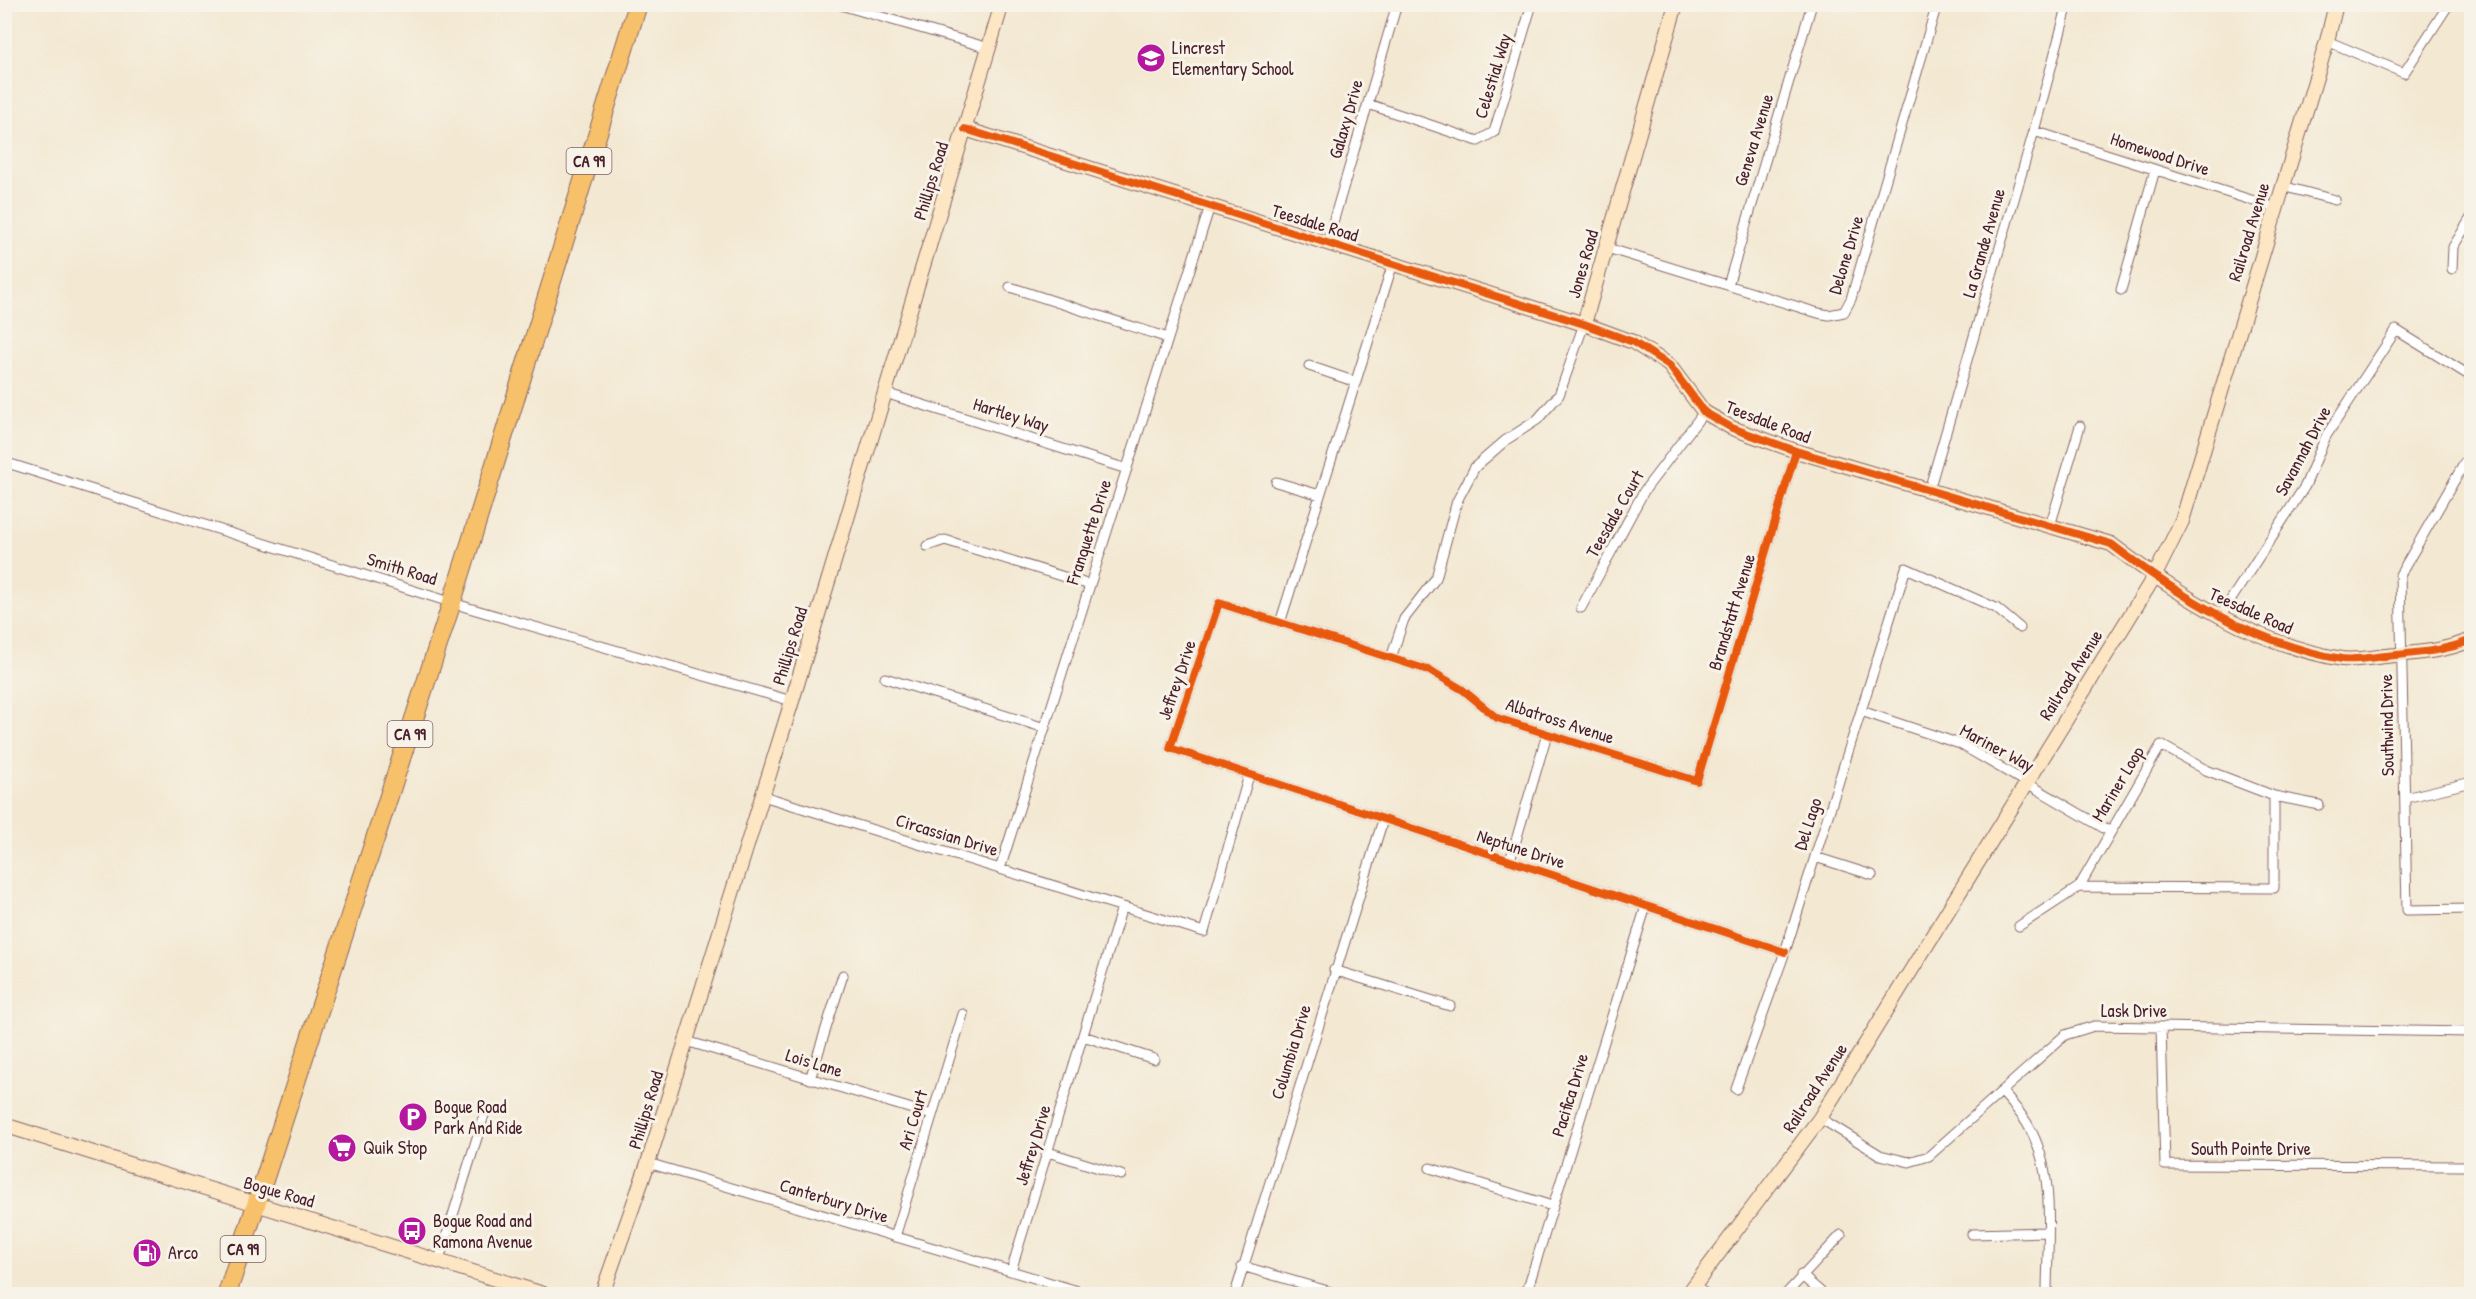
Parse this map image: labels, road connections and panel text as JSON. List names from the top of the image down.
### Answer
{
  "streets": {
    "highway": ["CA 99"],
    "street": [
      "Celestial Way",
      "Galaxy Drive",
      "Geneva Avenue",
      "Homewood Drive",
      "Phillips Road",
      "Teesdale Road",
      "Railroad Avenue",
      "La Grande Avenue",
      "Delone Drive",
      "Jones Road",
      "Hartley Way",
      "Savannah Drive",
      "Teesdale Court",
      "Franquette Drive",
      "Smith Road",
      "Brandstatt Avenue",
      "Jeffrey Drive",
      "Albatross Avenue",
      "Southwind Drive",
      "Mariner Way",
      "Mariner Loop",
      "Del Lago",
      "Circassian Drive",
      "Neptune Drive",
      "Lask Drive",
      "Columbia Drive",
      "Lois Lane",
      "Pacifica Drive",
      "Ari Court",
      "South Pointe Drive",
      "Bogue Road",
      "Canterbury Drive"
    ]
  },
  "crossings": [
    ["Celestial Way", "Galaxy Drive"],
    ["Galaxy Drive", "Teesdale Road"],
    ["Geneva Avenue", "Delone Drive"],
    ["Homewood Drive", "Railroad Avenue"],
    ["Homewood Drive", "La Grande Avenue"],
    ["CA 99", "Smith Road"],
    ["CA 99", "Bogue Road"],
    ["Phillips Road", "Teesdale Road"],
    ["Phillips Road", "Hartley Way"],
    ["Phillips Road", "Smith Road"],
    ["Phillips Road", "Circassian Drive"],
    ["Phillips Road", "Lois Lane"],
    ["Phillips Road", "Canterbury Drive"],
    ["Teesdale Road", "Railroad Avenue"],
    ["Teesdale Road", "La Grande Avenue"],
    ["Teesdale Road", "Jones Road"],
    ["Teesdale Road", "Savannah Drive"],
    ["Teesdale Road", "Teesdale Court"],
    ["Teesdale Road", "Franquette Drive"],
    ["Teesdale Road", "Brandstatt Avenue"],
    ["Teesdale Road", "Southwind Drive"],
    ["Railroad Avenue", "Mariner Way"],
    ["Railroad Avenue", "Lask Drive"],
    ["Delone Drive", "Jones Road"],
    ["Jones Road", "Albatross Avenue"],
    ["Hartley Way", "Franquette Drive"],
    ["Franquette Drive", "Circassian Drive"],
    ["Brandstatt Avenue", "Albatross Avenue"],
    ["Jeffrey Drive", "Albatross Avenue"],
    ["Jeffrey Drive", "Circassian Drive"],
    ["Jeffrey Drive", "Neptune Drive"],
    ["Jeffrey Drive", "Canterbury Drive"],
    ["Mariner Way", "Mariner Loop"],
    ["Mariner Way", "Del Lago"],
    ["Del Lago", "Neptune Drive"],
    ["Neptune Drive", "Columbia Drive"],
    ["Neptune Drive", "Pacifica Drive"],
    ["Lask Drive", "South Pointe Drive"],
    ["Lois Lane", "Ari Court"],
    ["Ari Court", "Canterbury Drive"]
  ],
  "places": {
    "school or university": ["Lincrest Elementary School"],
    "parking": ["Bogue Road Park And Ride"],
    "supermarket": ["Quik Stop"],
    "bus stop": ["Bogue Road and Ramona Avenue"],
    "fuel station": ["Arco"]
  }
}
